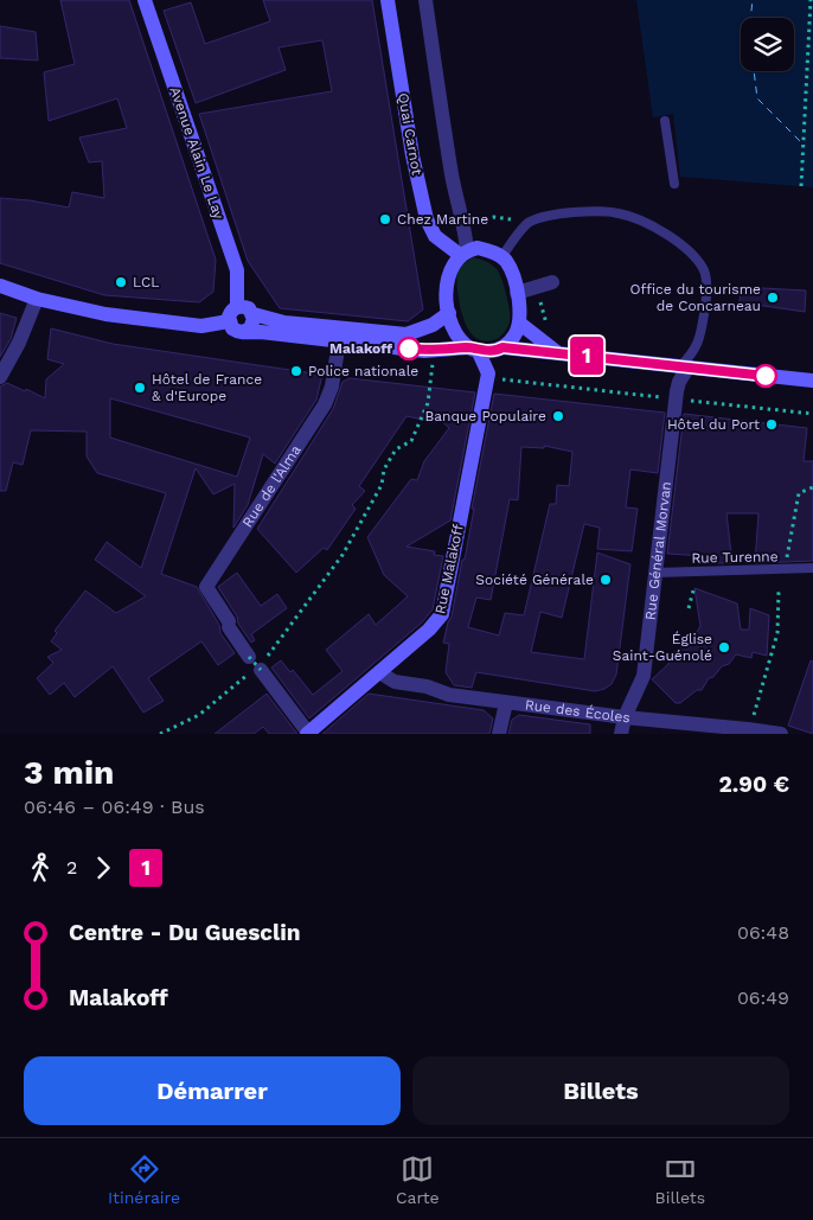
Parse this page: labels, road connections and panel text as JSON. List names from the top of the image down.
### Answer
{
  "streets": {
    "main road": ["Quai Carnot", "Avenue Alain Le Lay", "Rue Malakoff"],
    "street": ["Rue de l'Alma", "Rue Général Morvan", "Rue des Écoles"],
    "lane": ["Rue Turenne"]
  },
  "crossings": [
    ["Quai Carnot", "Rue Malakoff"],
    ["Rue Général Morvan", "Rue Turenne"],
    ["Rue Général Morvan", "Rue des Écoles"],
    ["Rue Malakoff", "Rue des Écoles"]
  ],
  "places": [
    "Chez Martine",
    "LCL",
    "Office du tourisme de Concarneau",
    "Malakoff",
    "Police nationale",
    "Hôtel de France & d'Europe",
    "Banque Populaire",
    "Hôtel du Port",
    "Société Générale",
    "Église Saint-Guénolé"
  ],
  "lines": ["bus line 1"],
  "page": {
    "on_map": "1",
    "heading": ["3 min", "06:46 – 06:49 · Bus", "2.90 €"],
    "legs": ["2", "1"],
    "list": [
      {
        "name": "Centre - Du Guesclin",
        "value": "06:48"
      },
      {
        "name": "Malakoff",
        "value": "06:49"
      }
    ],
    "buttons": ["Démarrer", "Billets"],
    "tabs": ["Itinéraire", "Carte", "Billets"]
  }
}
